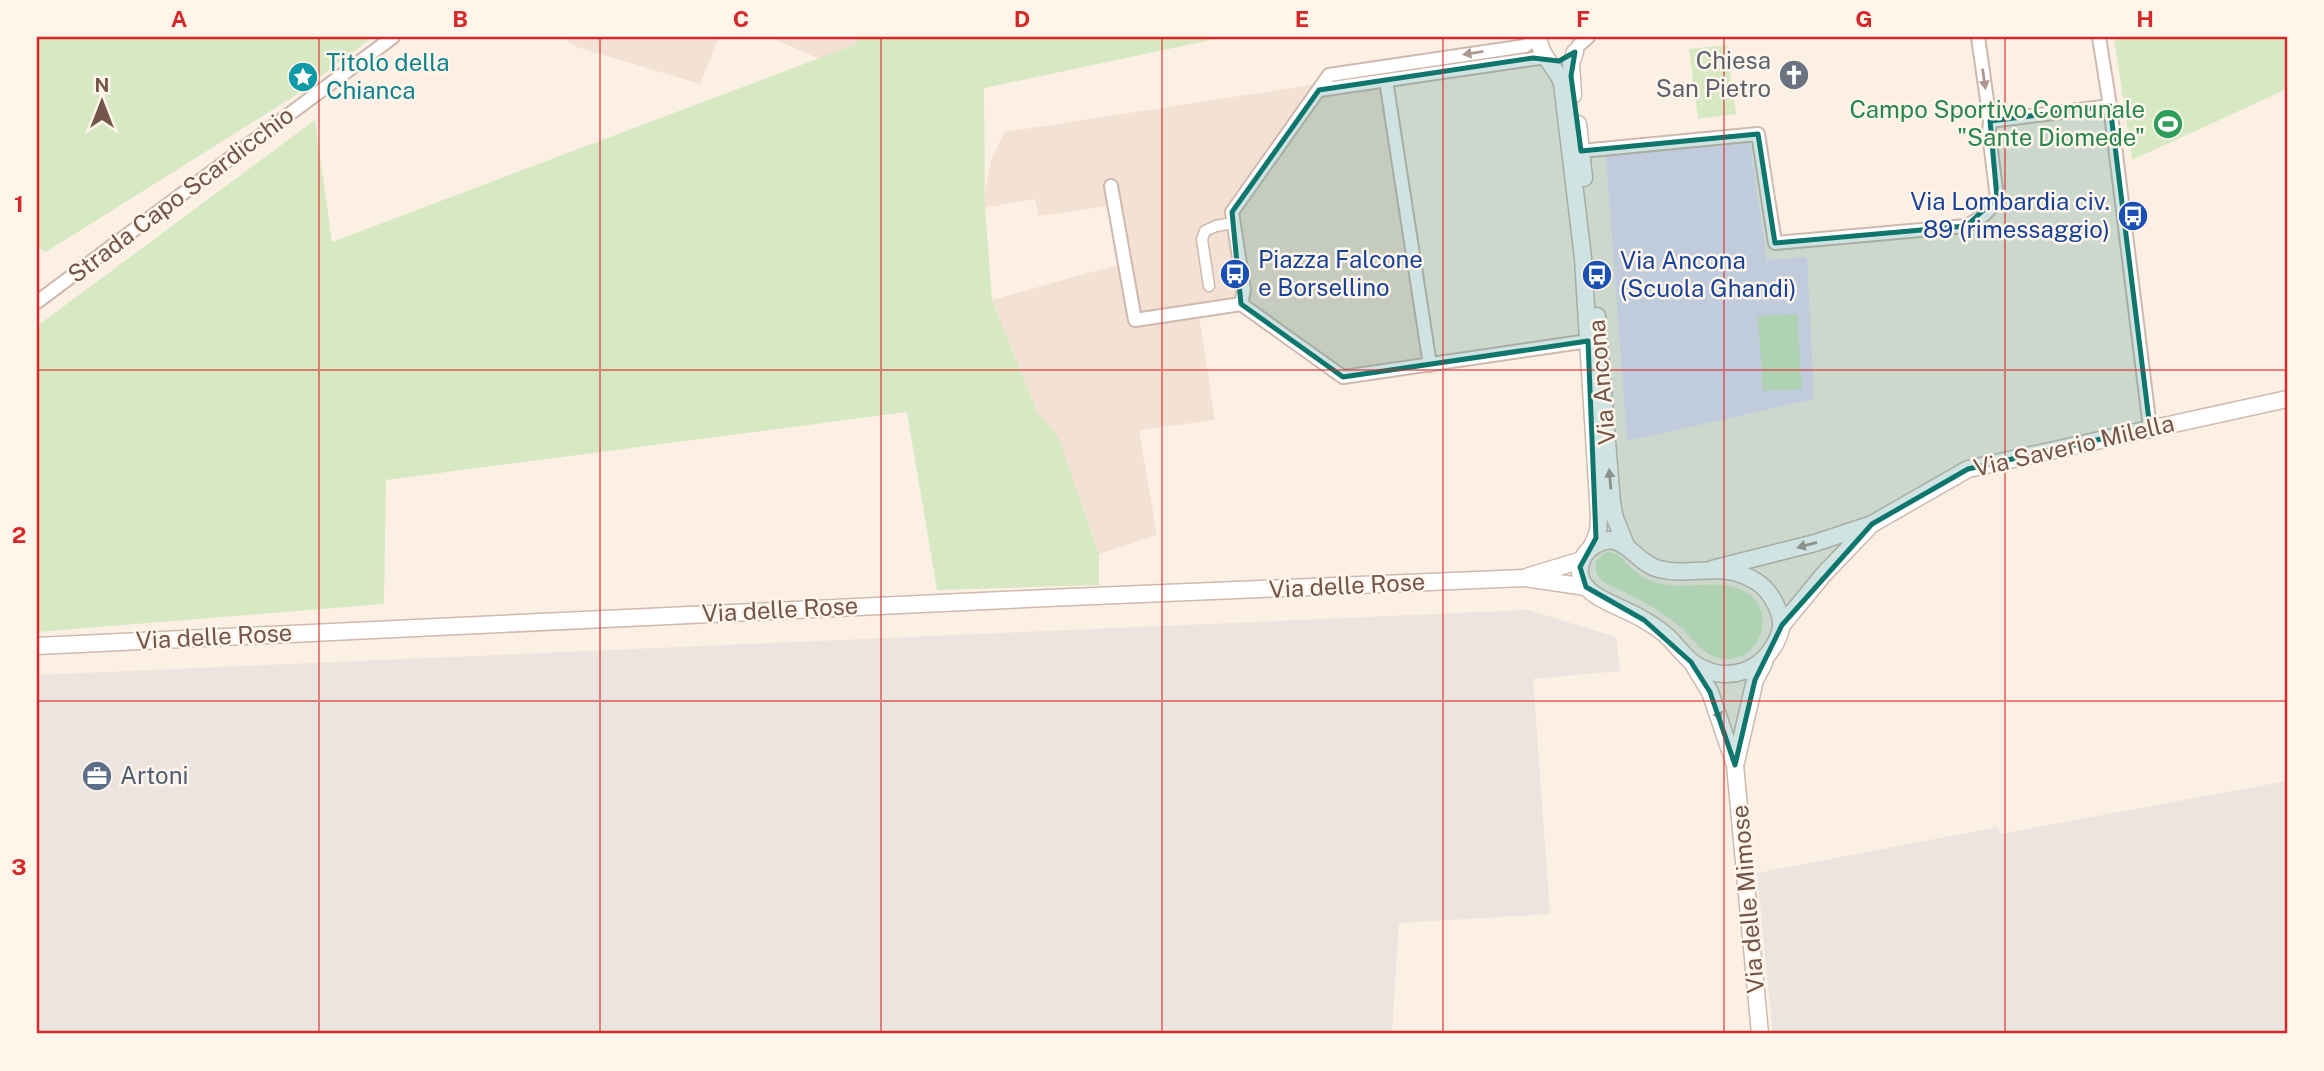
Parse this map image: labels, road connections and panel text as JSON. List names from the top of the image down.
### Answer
{
  "streets": {
    "street": [
      "Strada Capo Scardicchio",
      "Via Ancona",
      "Via Saverio Milella",
      "Via delle Rose",
      "Via delle Mimose"
    ]
  },
  "crossings": [
    ["Via Ancona", "Via delle Rose"],
    ["Via Ancona", "Via delle Mimose"],
    ["Via delle Rose", "Via delle Mimose"]
  ],
  "places": {
    "church": ["Chiesa San Pietro"],
    "place": ["Titolo della Chianca"],
    "sports": ["Campo Sportivo Comunale \"Sante Diomede\""],
    "bus stop": ["Via Lombardia civ. 89 (rimessaggio)", "Piazza Falcone e Borsellino", "Via Ancona (Scuola Ghandi)"],
    "office": ["Artoni"]
  },
  "north": "top",
  "grid": {
    "columns": [
      "A",
      "B",
      "C",
      "D",
      "E",
      "F",
      "G",
      "H"
    ],
    "rows": ["1", "2", "3"]
  }
}
